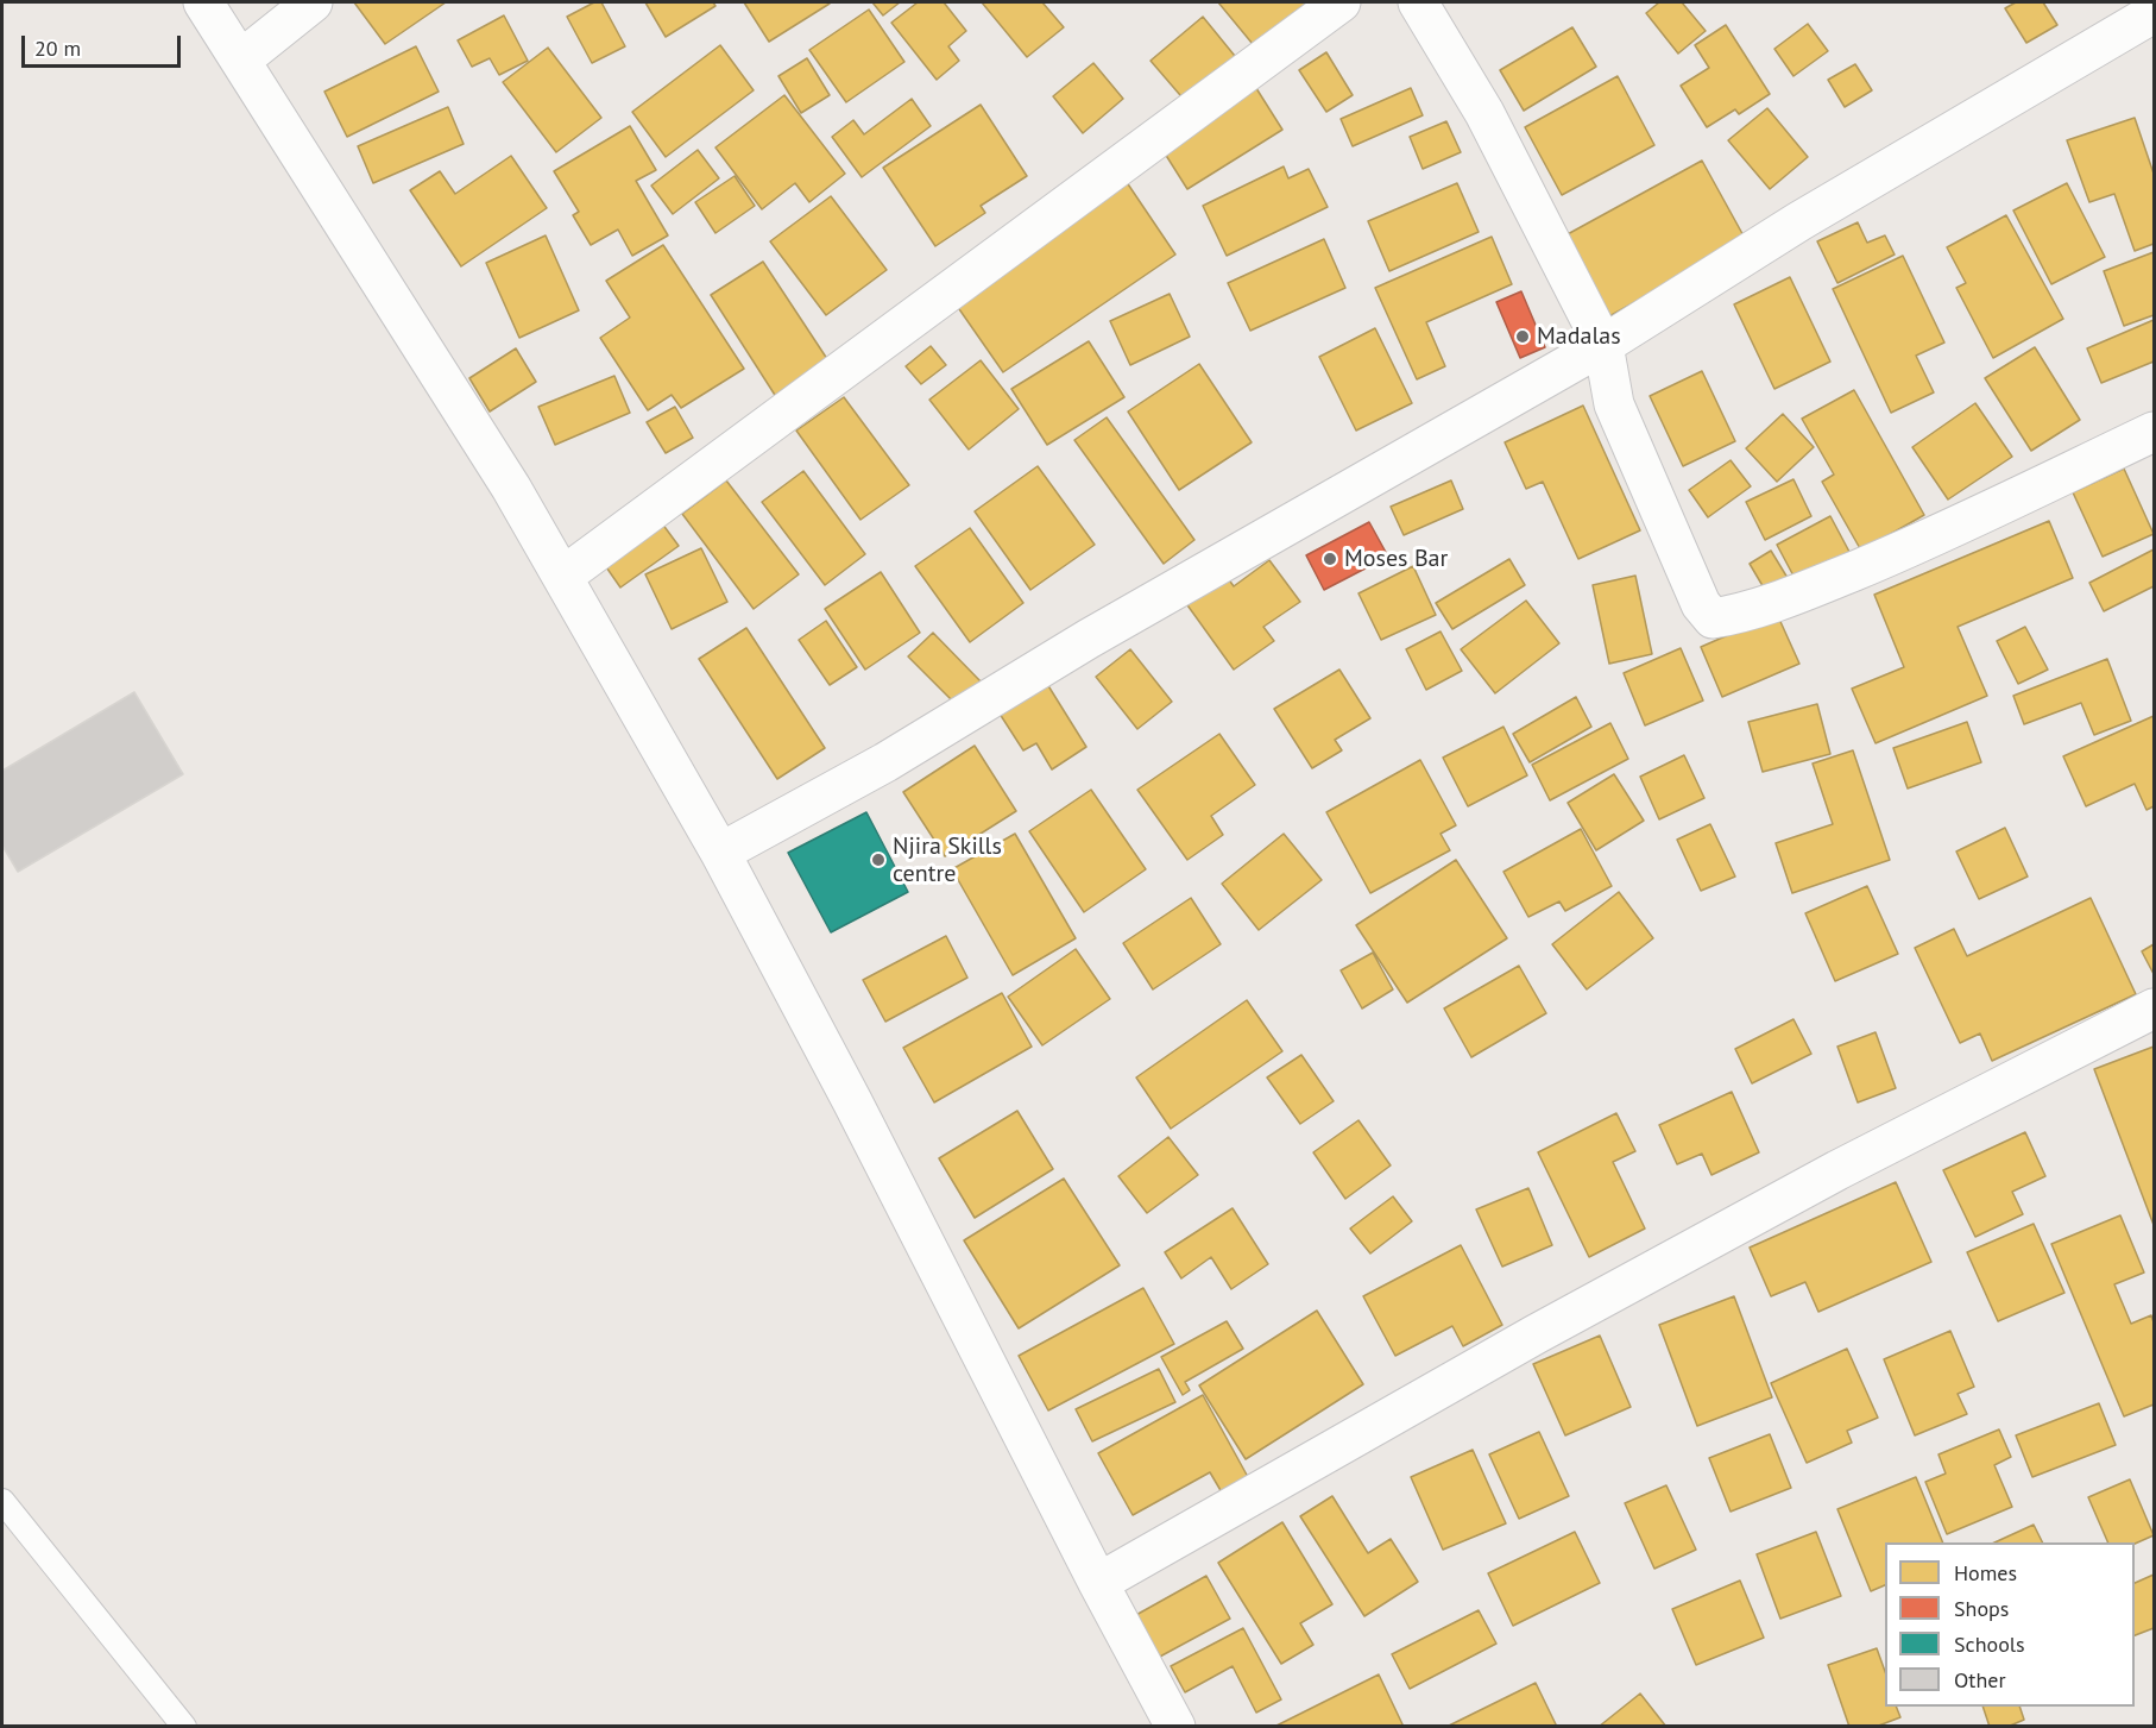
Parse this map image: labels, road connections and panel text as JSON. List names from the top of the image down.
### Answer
{
  "places": ["Madalas", "Moses Bar", "Njira Skills centre"],
  "legend": [
    "Homes",
    "Shops",
    "Schools",
    "Other"
  ],
  "scale_bar": "20 m"
}
